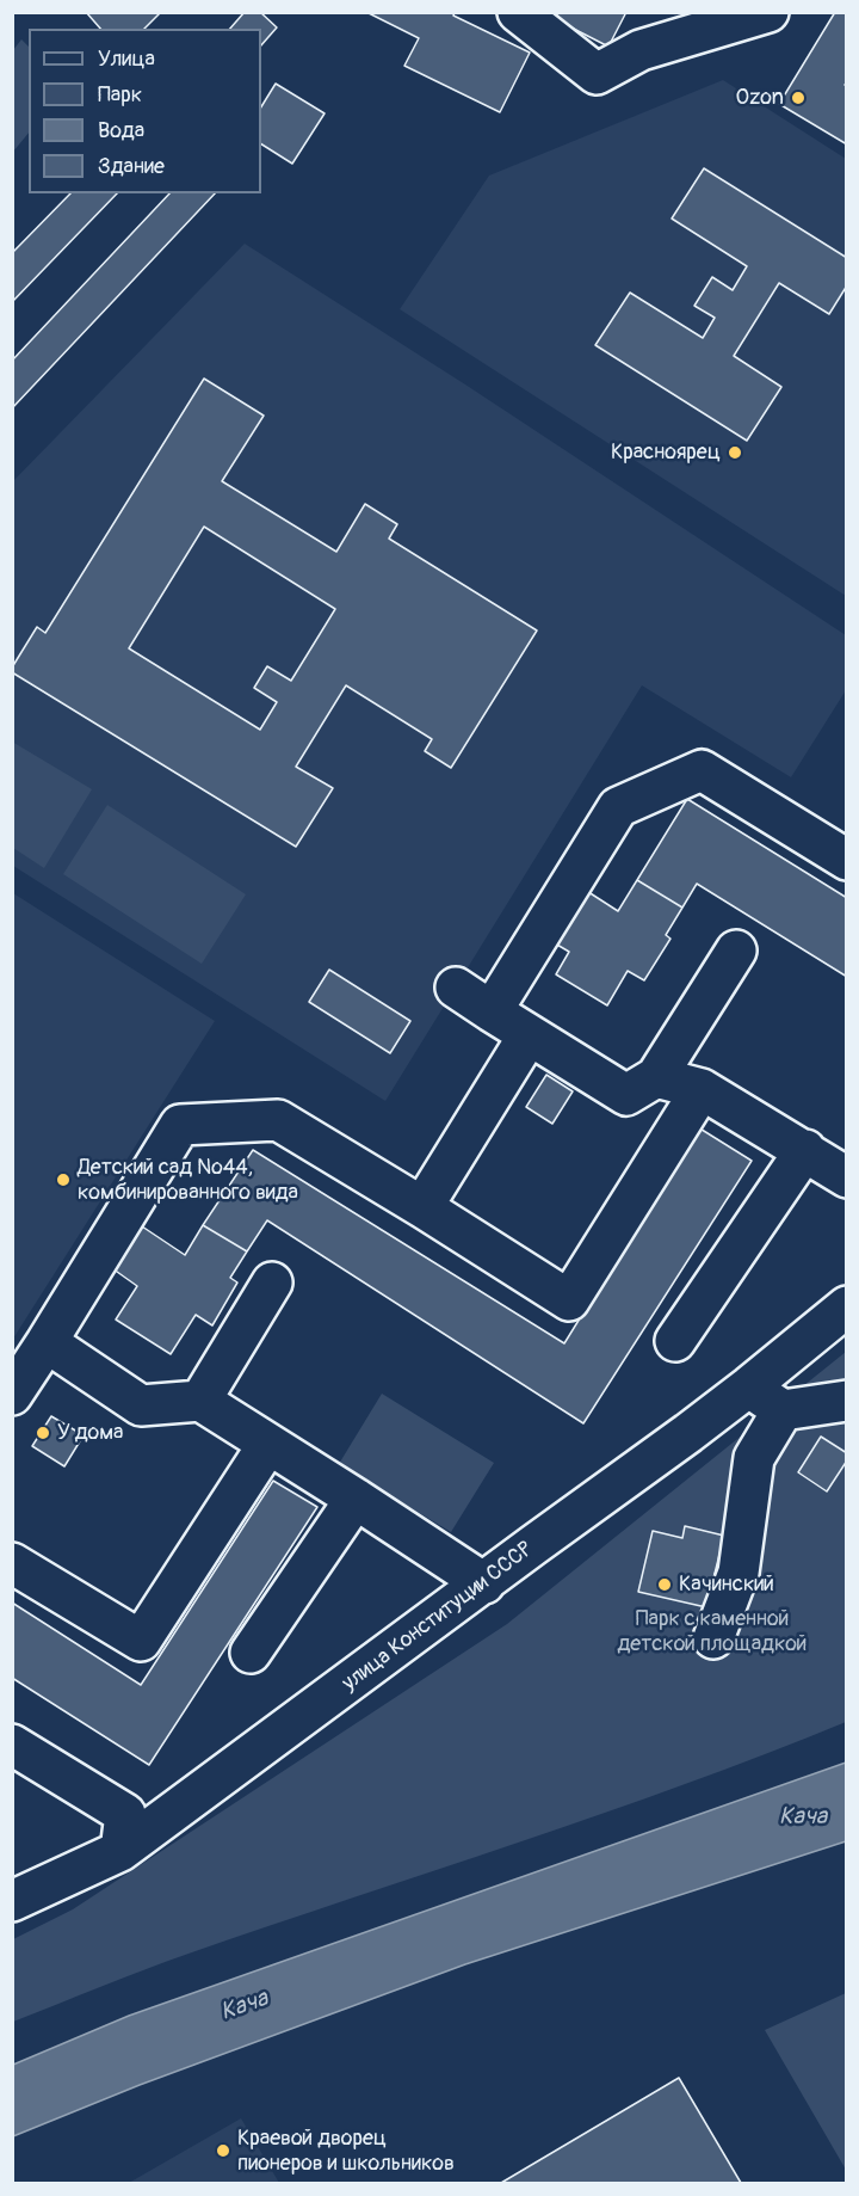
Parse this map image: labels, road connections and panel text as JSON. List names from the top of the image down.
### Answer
{
  "streets": {
    "street": ["улица Конституции СССР"]
  },
  "water": ["Кача"],
  "parks": ["Парк с каменной детской площадкой"],
  "places": [
    "Ozon",
    "Красноярец",
    "Детский сад №44, комбинированного вида",
    "У дома",
    "Качинский",
    "Краевой дворец пионеров и школьников"
  ],
  "legend": [
    "Улица",
    "Парк",
    "Вода",
    "Здание"
  ]
}
